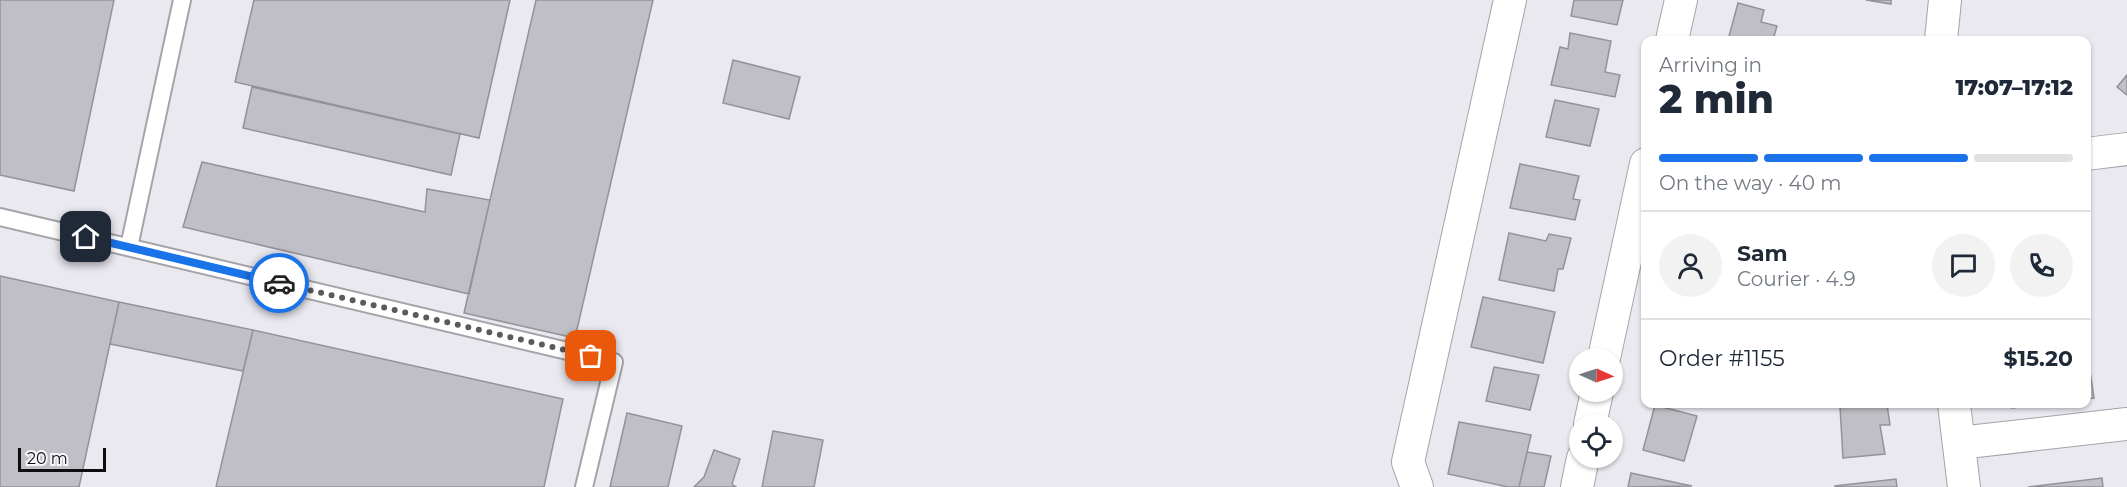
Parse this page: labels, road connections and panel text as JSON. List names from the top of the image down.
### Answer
{
  "scale_bar": "20 m",
  "north": "right",
  "page": {
    "heading": ["2 min", "Arriving in", "17:07–17:12"],
    "panel": [
      "Sam",
      "Courier · 4.9",
      "Order #1155",
      "$15.20"
    ],
    "bar": "On the way · 40 m",
    "scale": "20 m"
  }
}
